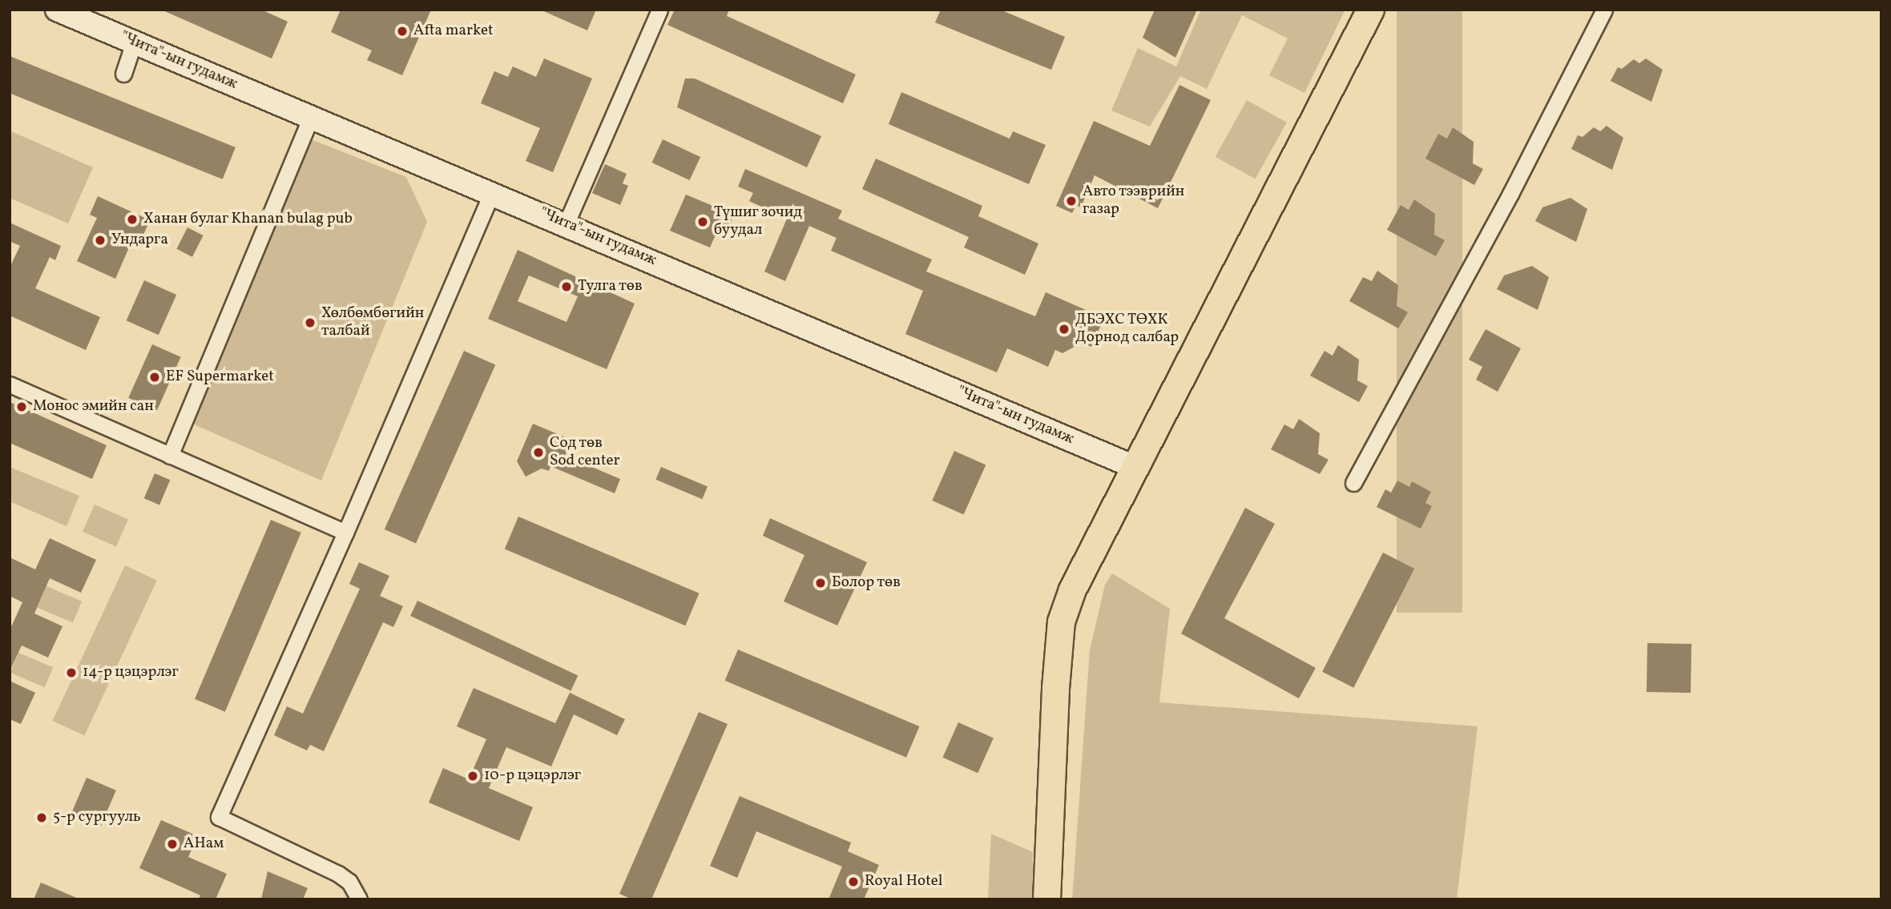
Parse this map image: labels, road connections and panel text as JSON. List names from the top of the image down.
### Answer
{
  "streets": {
    "main road": ["\"Чита\"-ын гудамж"]
  },
  "places": [
    "Afta market",
    "Авто тээврийн газар",
    "Ханан булаг Khanan bulag pub",
    "Түшиг зочид буудал",
    "Ундарга",
    "Тулга төв",
    "Хөлбөмбөгийн талбай",
    "ДБЭХС ТӨХК Дорнод салбар",
    "EF Supermarket",
    "Монос эмийн сан",
    "Сод төв Sod center",
    "Болор төв",
    "14-р цэцэрлэг",
    "10-р цэцэрлэг",
    "5-р сургууль",
    "АНам",
    "Royal Hotel"
  ]
}
